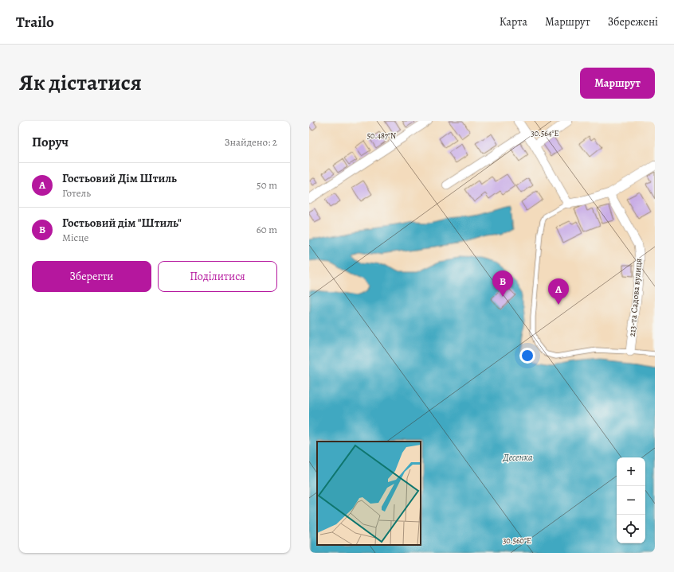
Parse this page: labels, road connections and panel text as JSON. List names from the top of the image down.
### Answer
{
  "streets": {
    "street": ["213-та Садова вулиця"]
  },
  "water": ["Десенка"],
  "page": {
    "header": "Trailo",
    "nav": ["Карта", "Маршрут", "Збережені"],
    "title": "Як дістатися",
    "buttons": [
      "Маршрут",
      ["Зберегти", "Поділитися"]
    ],
    "heading": ["Поруч", "Знайдено: 2"],
    "list": [
      {
        "mark": "A",
        "name": "Гостьовий Дім Штиль",
        "note": "Готель",
        "value": "50 m"
      },
      {
        "mark": "B",
        "name": "Гостьовий дім \"Штиль\"",
        "note": "Місце",
        "value": "60 m"
      }
    ],
    "pins": ["B", "A"],
    "map_buttons": ["+", "−"]
  },
  "coordinates": ["30.564°E", "50.487°N", "30.560°E"]
}
